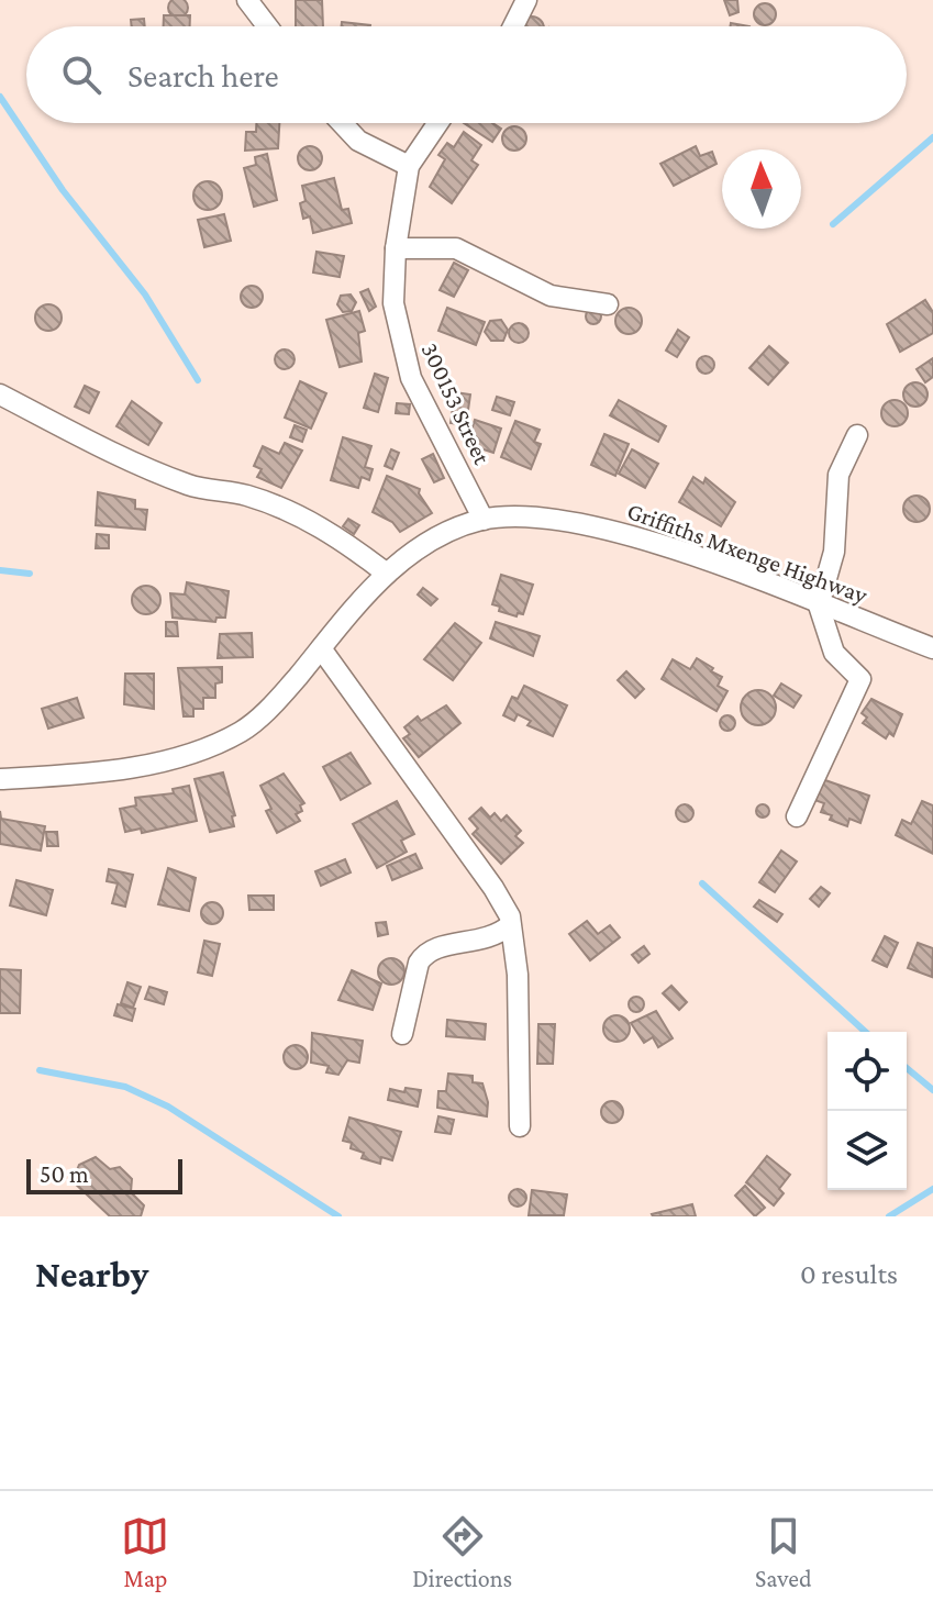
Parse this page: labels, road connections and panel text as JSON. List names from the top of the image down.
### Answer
{
  "streets": {
    "street": ["300153 Street", "Griffiths Mxenge Highway"]
  },
  "crossings": [
    ["300153 Street", "Griffiths Mxenge Highway"]
  ],
  "scale_bar": "50 m",
  "north": "top",
  "page": {
    "search": "Search here",
    "scale": "50 m",
    "heading": ["Nearby", "0 results"],
    "nav": ["Map", "Directions", "Saved"]
  }
}
